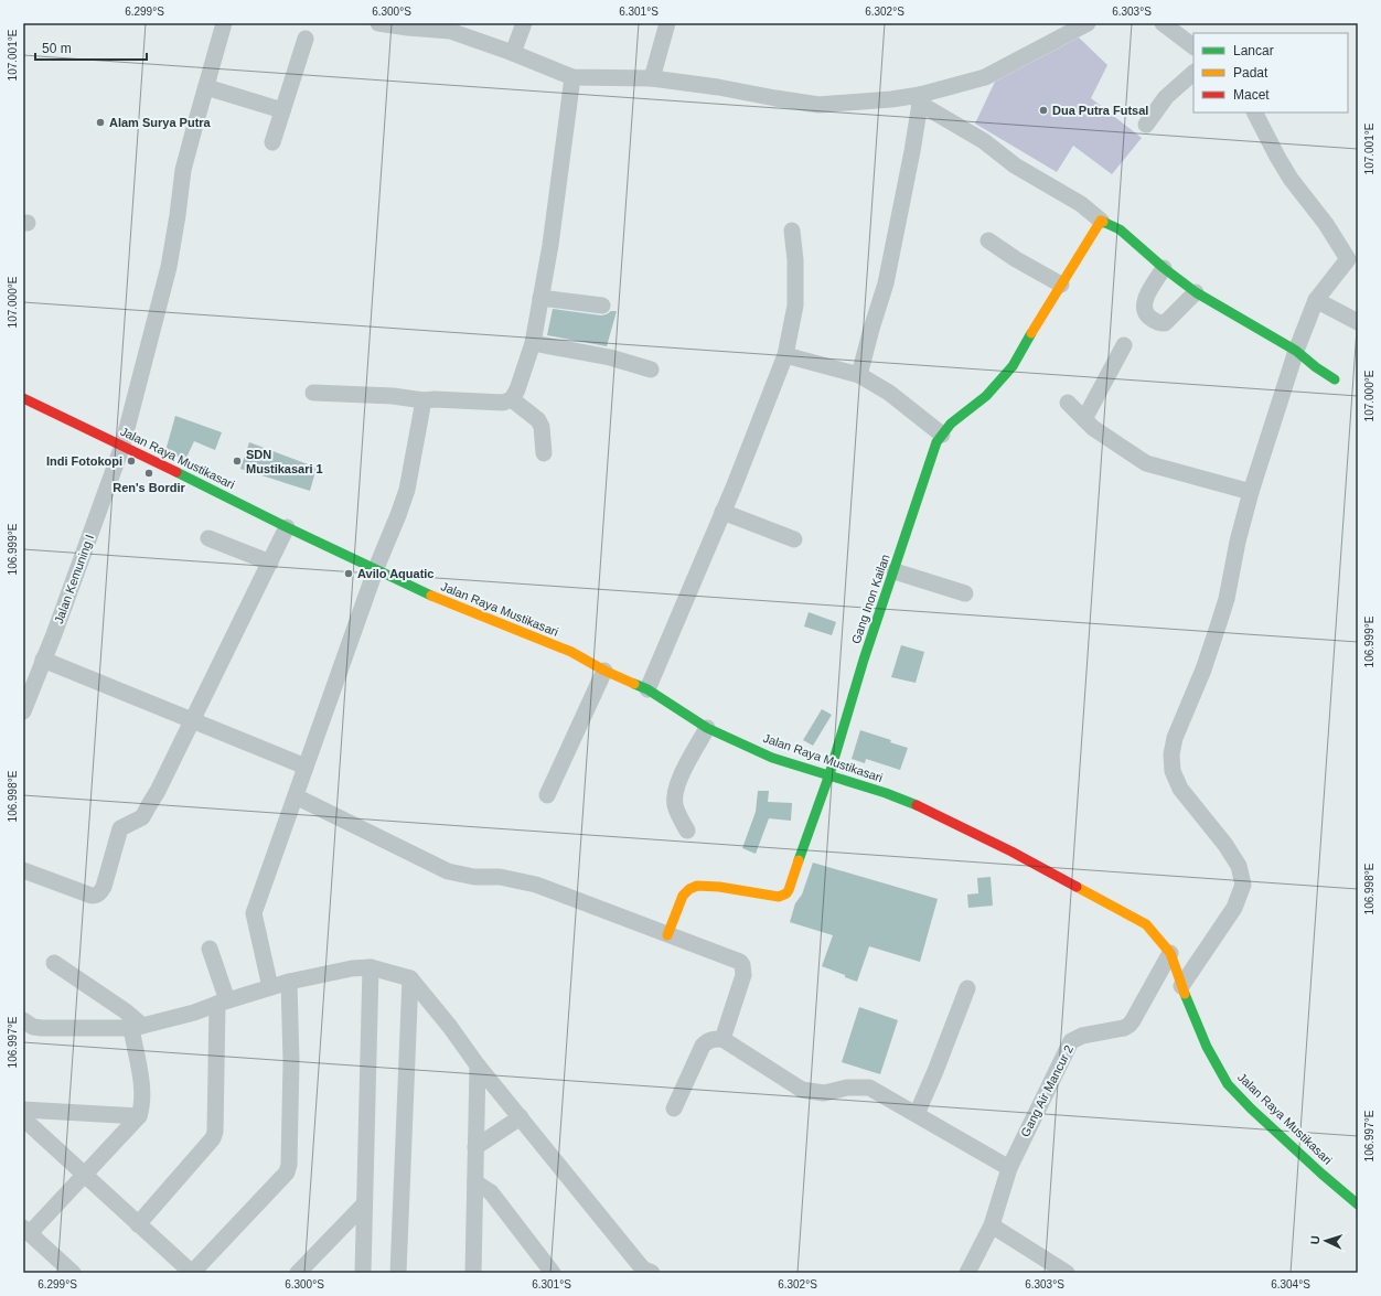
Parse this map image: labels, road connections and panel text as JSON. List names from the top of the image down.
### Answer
{
  "streets": {
    "main road": ["Jalan Raya Mustikasari", "Gang Inon Kailan"],
    "street": ["Jalan Kemuning I", "Gang Air Mancur 2"]
  },
  "crossings": [
    ["Jalan Raya Mustikasari", "Jalan Kemuning I"],
    ["Jalan Raya Mustikasari", "Gang Inon Kailan"],
    ["Jalan Raya Mustikasari", "Gang Air Mancur 2"]
  ],
  "places": [
    "Dua Putra Futsal",
    "Alam Surya Putra",
    "Indi Fotokopi",
    "SDN Mustikasari 1",
    "Ren's Bordir",
    "Avilo Aquatic"
  ],
  "legend": ["Lancar", "Padat", "Macet"],
  "scale_bar": "50 m",
  "north": "left",
  "coordinates": [
    "6.299°S",
    "6.300°S",
    "6.301°S",
    "6.302°S",
    "6.303°S",
    "107.001°E",
    "107.000°E",
    "106.999°E",
    "106.998°E",
    "106.997°E",
    "6.304°S"
  ]
}
